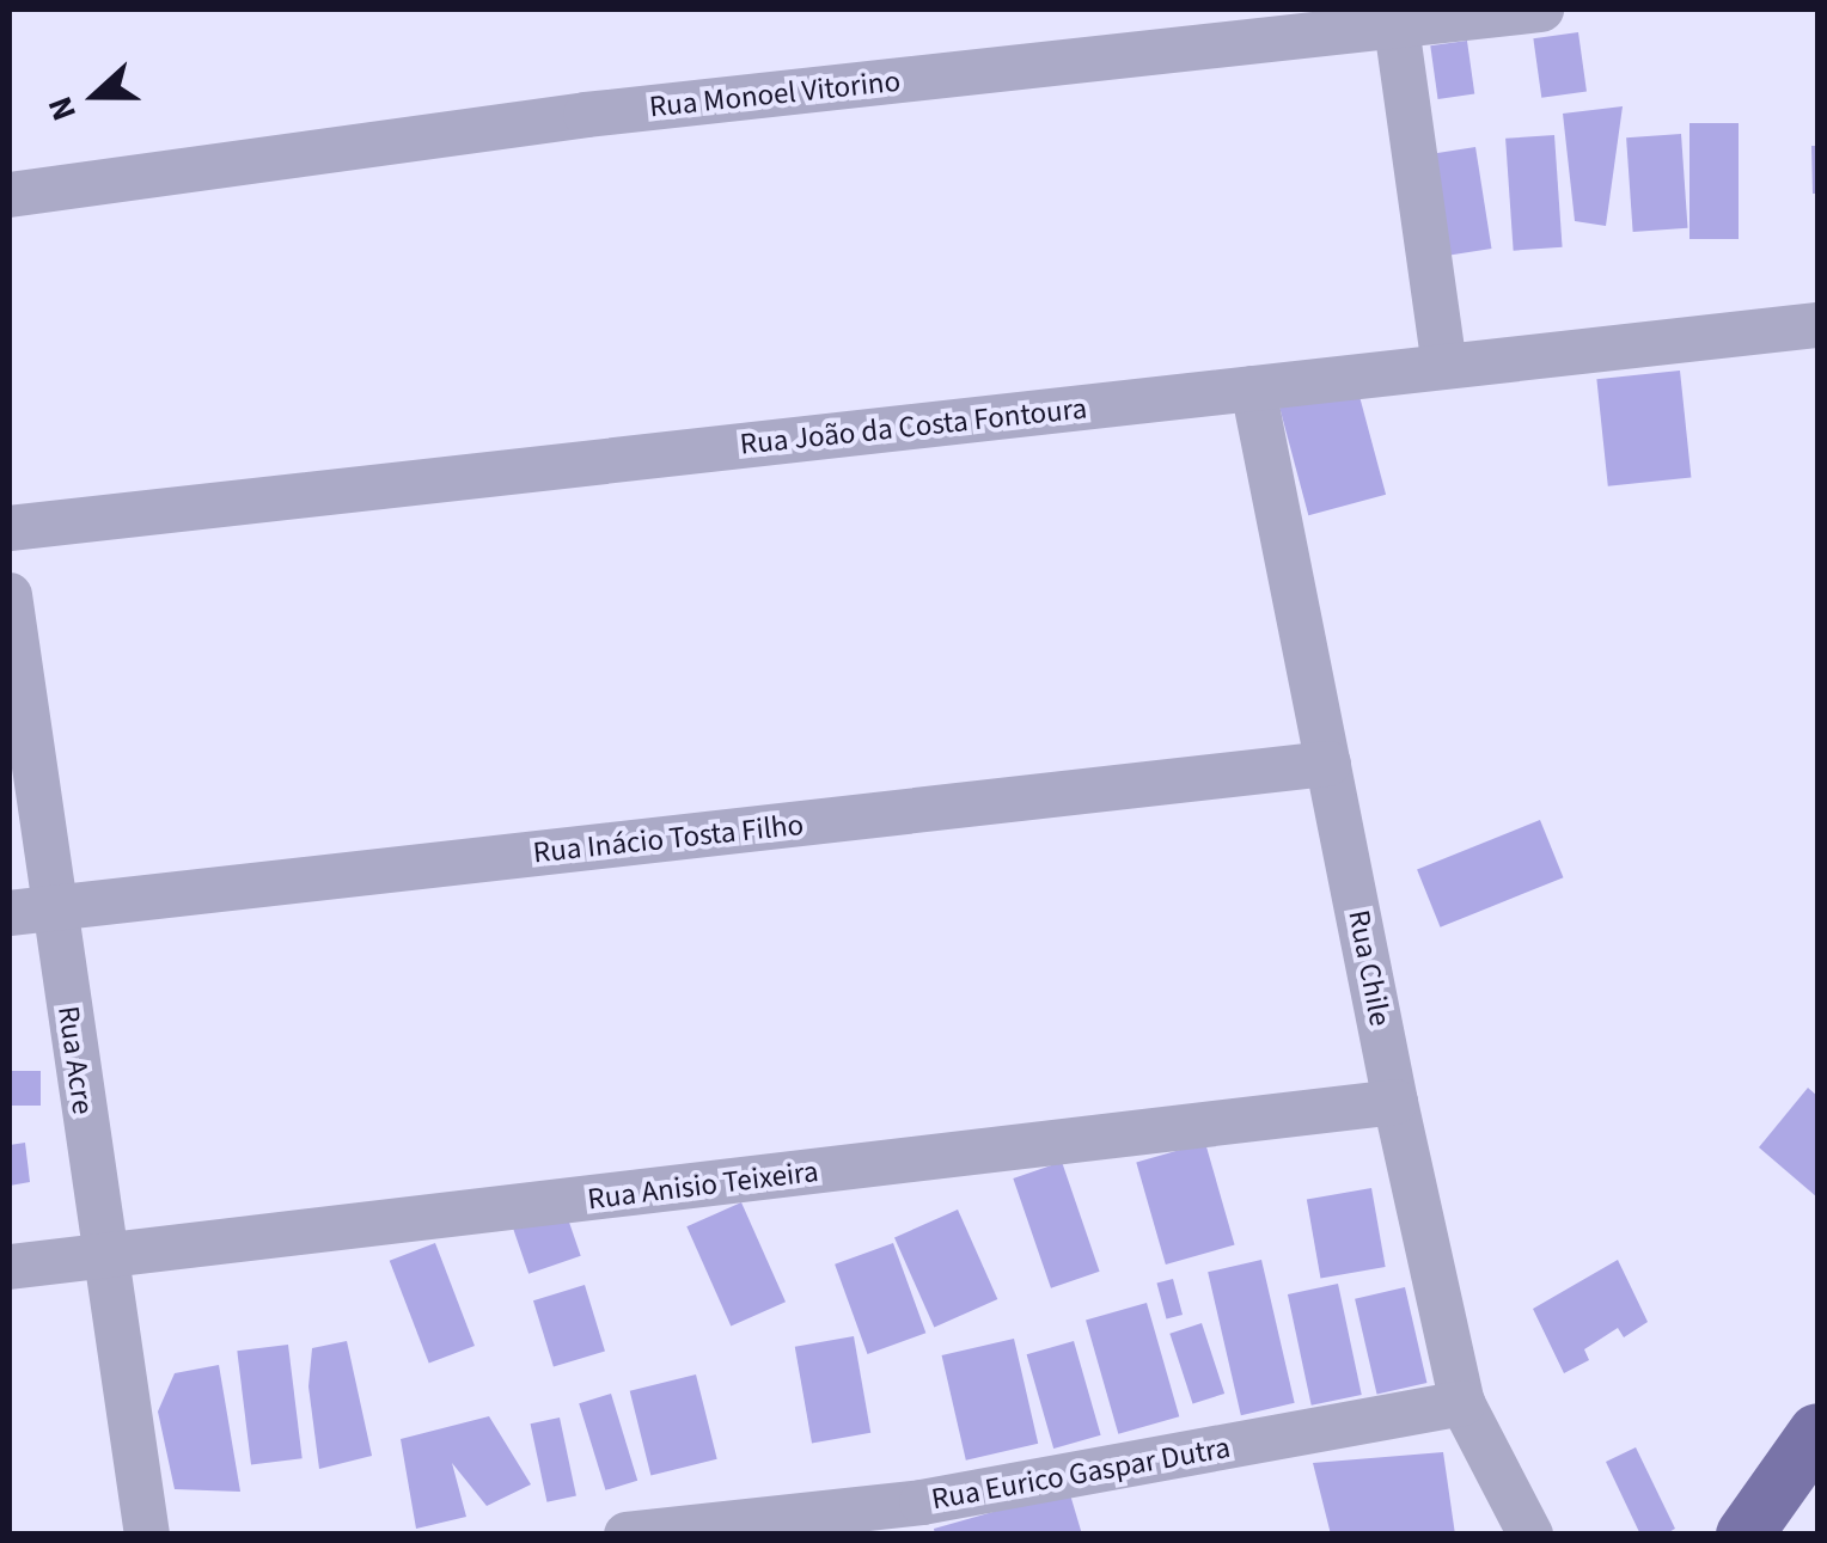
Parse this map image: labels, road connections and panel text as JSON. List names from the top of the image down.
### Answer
{
  "streets": {
    "street": [
      "Rua Monoel Vitorino",
      "Rua João da Costa Fontoura",
      "Rua Inácio Tosta Filho",
      "Rua Chile",
      "Rua Acre",
      "Rua Anisio Teixeira",
      "Rua Eurico Gaspar Dutra"
    ]
  },
  "crossings": [
    ["Rua João da Costa Fontoura", "Rua Chile"],
    ["Rua Inácio Tosta Filho", "Rua Chile"],
    ["Rua Inácio Tosta Filho", "Rua Acre"],
    ["Rua Chile", "Rua Anisio Teixeira"],
    ["Rua Chile", "Rua Eurico Gaspar Dutra"],
    ["Rua Acre", "Rua Anisio Teixeira"]
  ],
  "north": "left"
}
